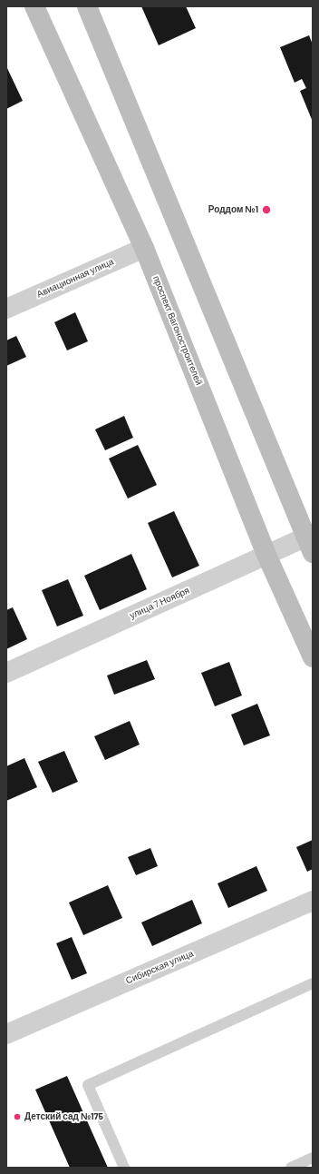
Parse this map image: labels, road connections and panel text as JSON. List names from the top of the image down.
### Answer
{
  "streets": {
    "main road": ["проспект Вагоностроителей"],
    "street": ["Авиационная улица", "улица 7 Ноября", "Сибирская улица"]
  },
  "crossings": [
    ["Авиационная улица", "проспект Вагоностроителей"],
    ["проспект Вагоностроителей", "улица 7 Ноября"]
  ],
  "places": ["Роддом №1", "Детский сад №175"]
}
